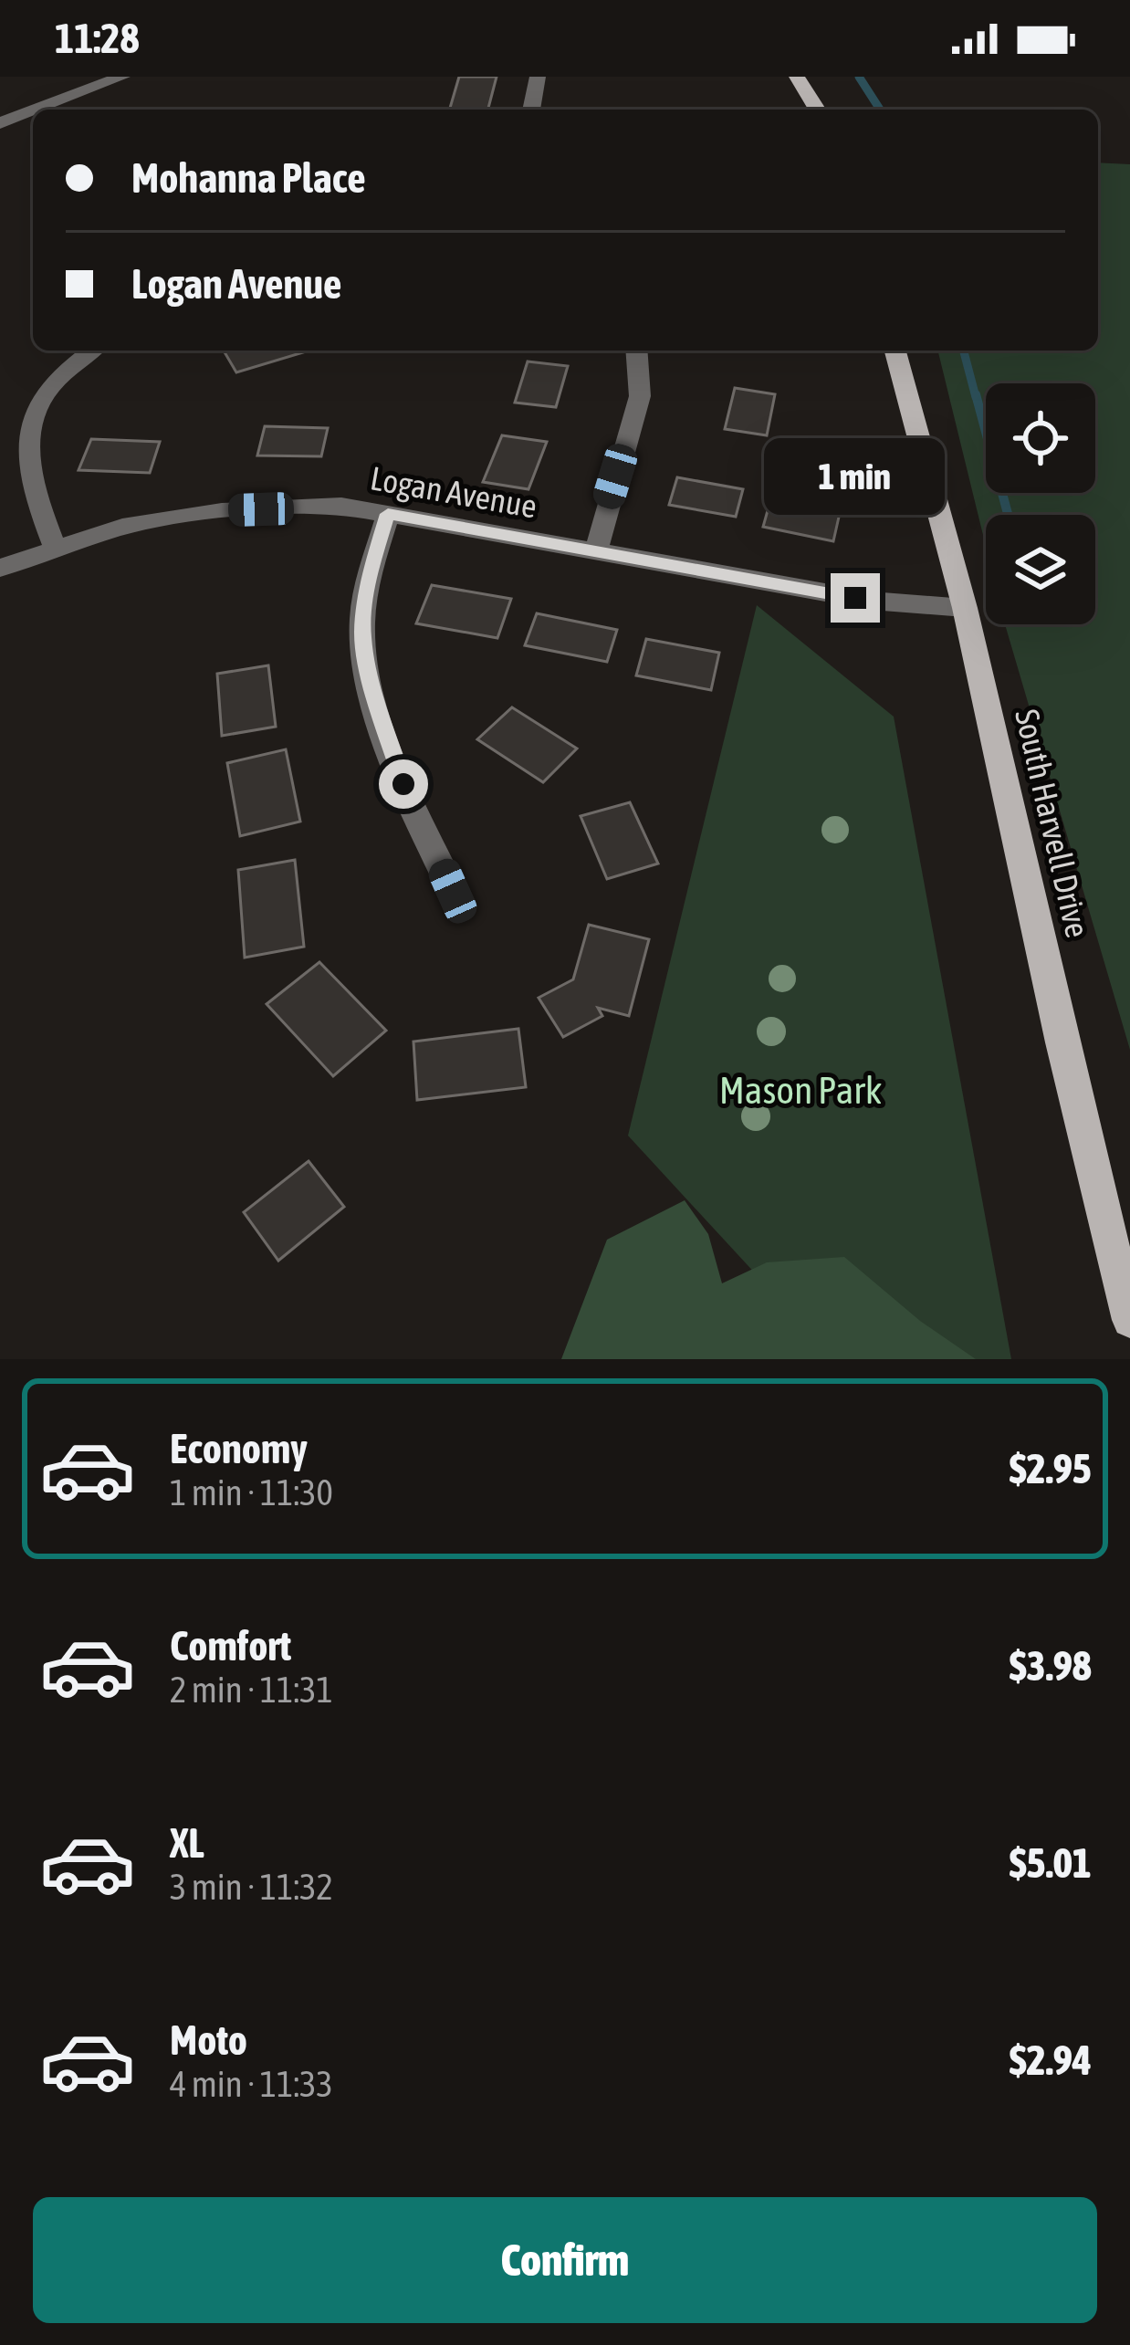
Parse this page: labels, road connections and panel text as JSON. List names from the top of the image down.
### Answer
{
  "streets": {
    "main road": ["South Harvell Drive"],
    "street": ["Logan Avenue"]
  },
  "crossings": [
    ["Logan Avenue", "South Harvell Drive"]
  ],
  "parks": ["Mason Park"],
  "page": {
    "status": "11:28",
    "banner": ["Mohanna Place", "Logan Avenue"],
    "bubble": "1 min",
    "list": [
      {
        "name": "Economy",
        "note": "1 min · 11:30",
        "value": "$2.95"
      },
      {
        "name": "Comfort",
        "note": "2 min · 11:31",
        "value": "$3.98"
      },
      {
        "name": "XL",
        "note": "3 min · 11:32",
        "value": "$5.01"
      },
      {
        "name": "Moto",
        "note": "4 min · 11:33",
        "value": "$2.94"
      }
    ],
    "buttons": "Confirm"
  }
}
